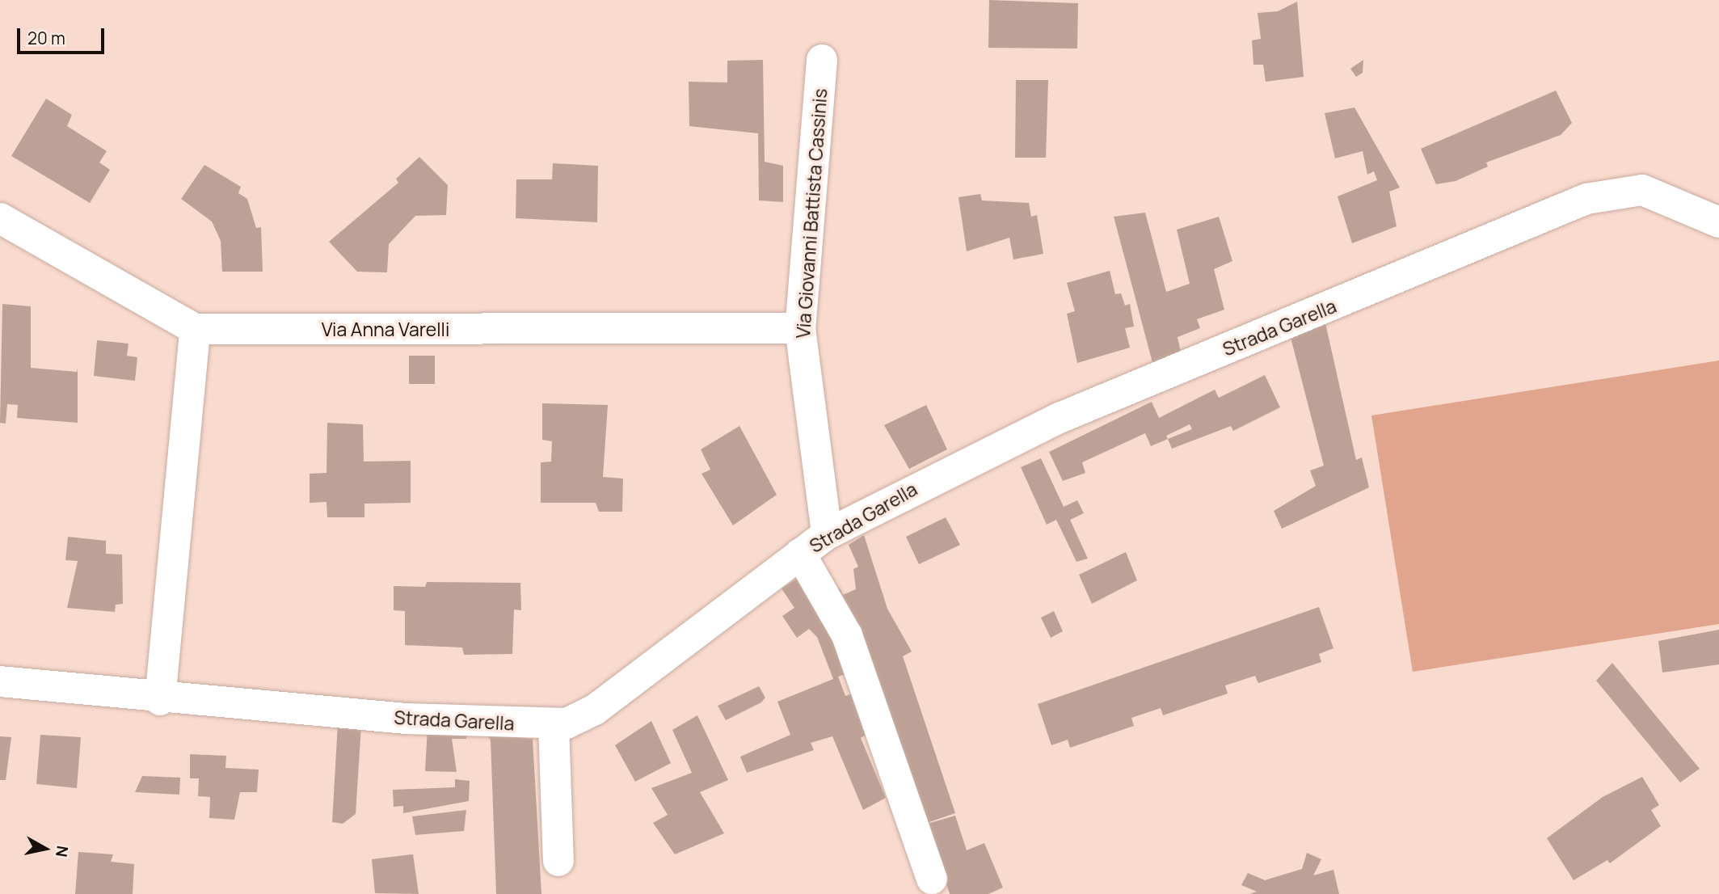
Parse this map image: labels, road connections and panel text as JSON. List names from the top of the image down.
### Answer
{
  "streets": {
    "street": ["Via Giovanni Battista Cassinis", "Strada Garella", "Via Anna Varelli"]
  },
  "crossings": [
    ["Via Giovanni Battista Cassinis", "Strada Garella"],
    ["Via Giovanni Battista Cassinis", "Via Anna Varelli"]
  ],
  "scale_bar": "20 m",
  "north": "right"
}
